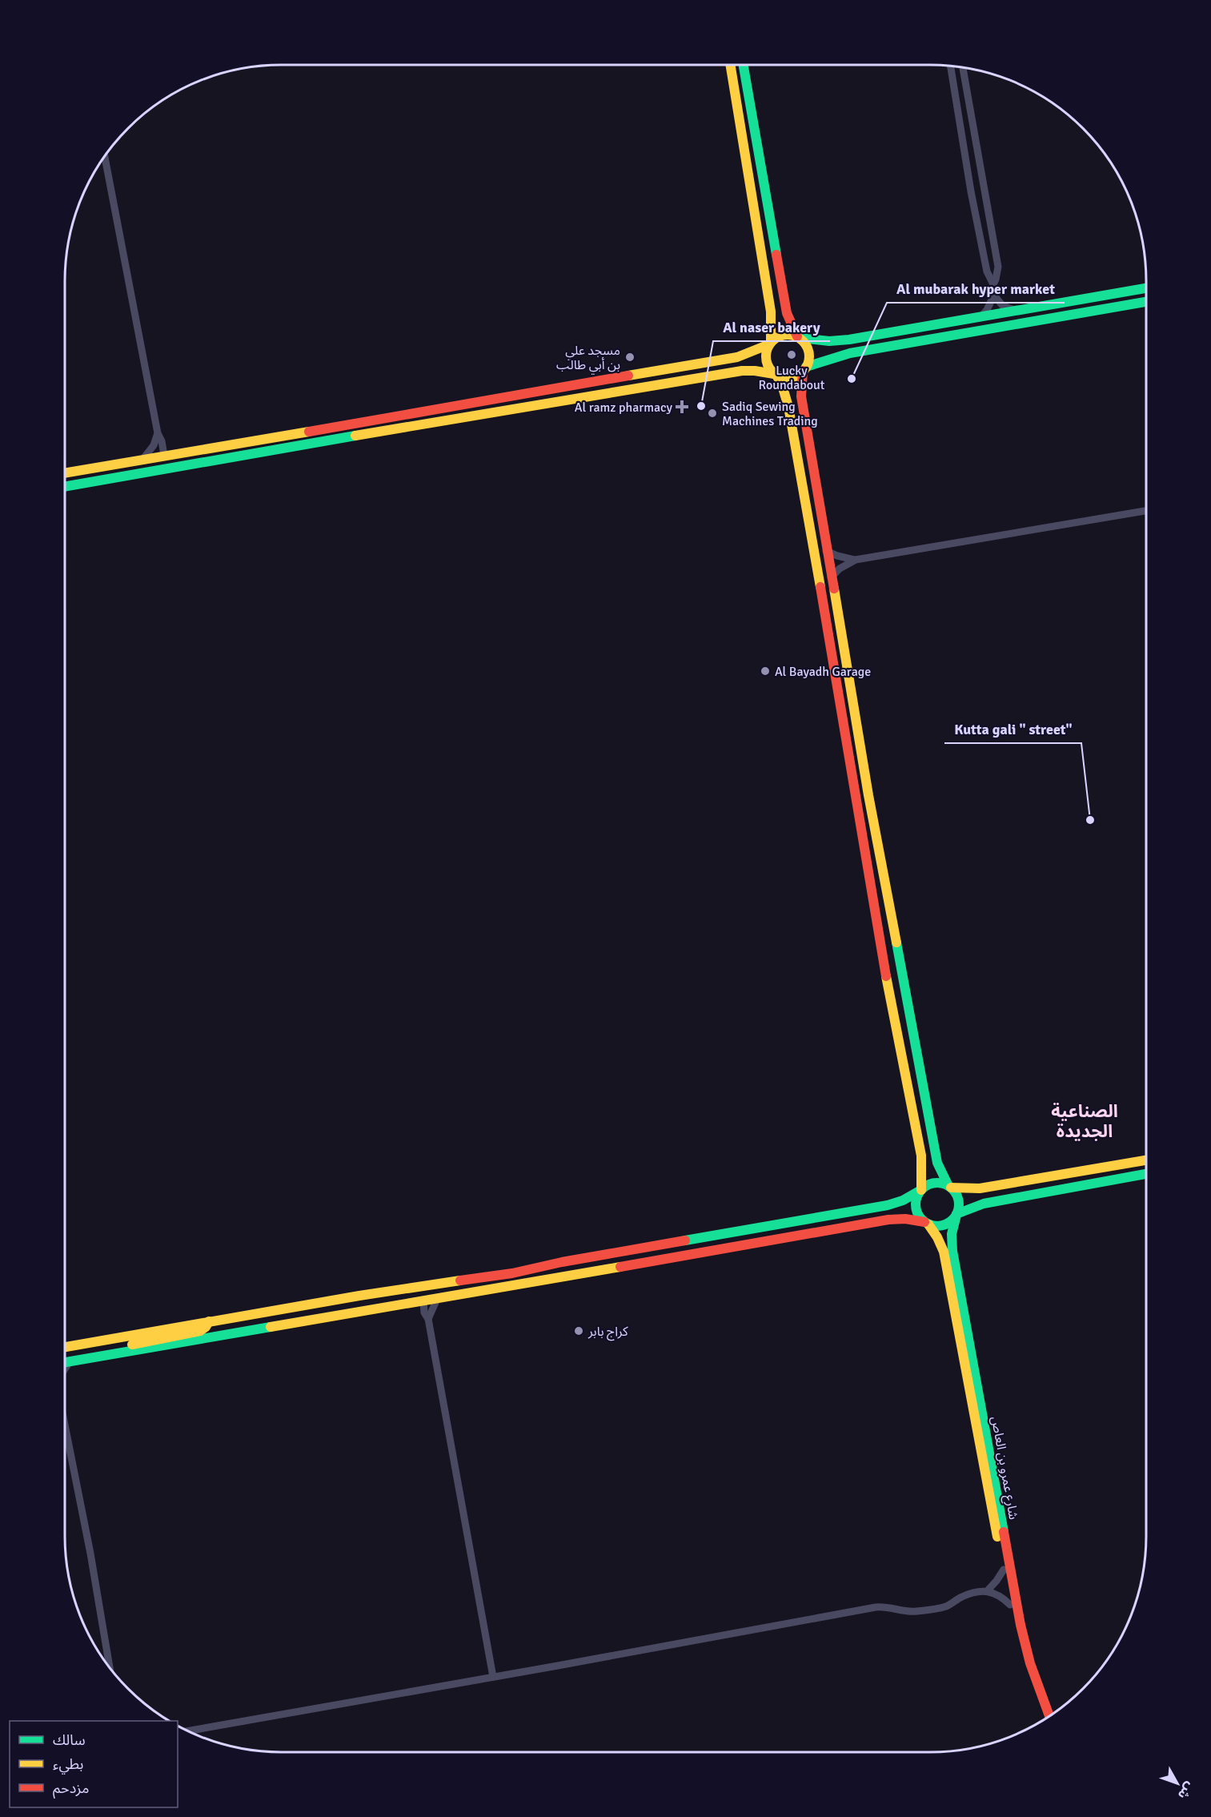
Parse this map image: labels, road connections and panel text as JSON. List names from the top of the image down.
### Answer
{
  "streets": {
    "main road": ["شارع عمرو بن العاص"]
  },
  "districts": ["الصناعية الجديدة"],
  "places": {
    "other": [
      "Lucky Roundabout",
      "مسجد علي بن أبي طالب",
      "Al mubarak hyper market",
      "Al naser bakery",
      "Sadiq Sewing Machines Trading",
      "Al Bayadh Garage",
      "Kutta gali \" street\"",
      "كراج بابر"
    ],
    "health": ["Al ramz pharmacy"]
  },
  "legend": ["سالك", "بطيء", "مزدحم"],
  "north": "bottom right"
}
